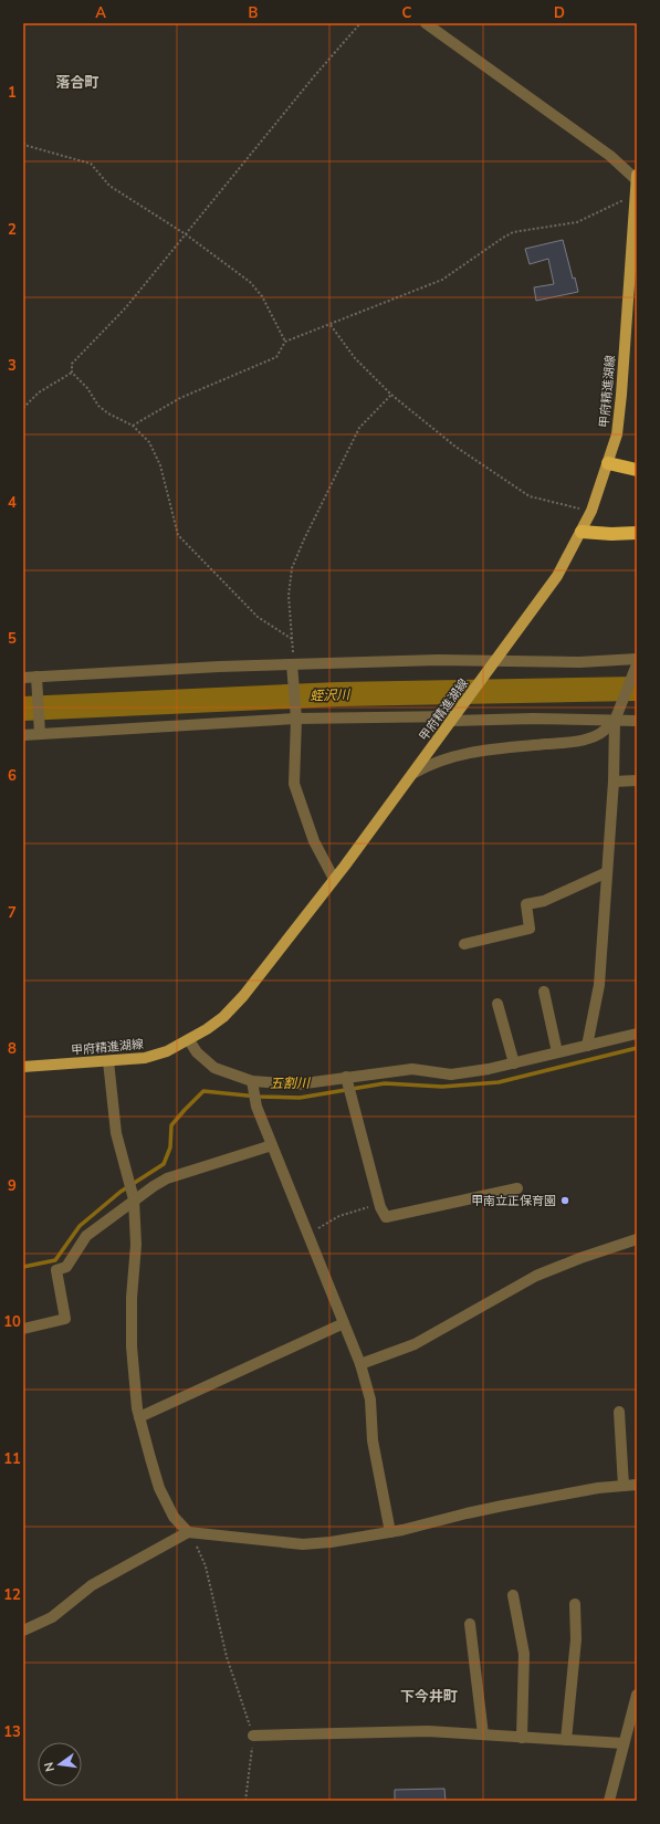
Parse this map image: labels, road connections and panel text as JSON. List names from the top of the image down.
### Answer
{
  "streets": {
    "main road": ["甲府精進湖線"]
  },
  "districts": ["落合町", "下今井町"],
  "water": ["蛭沢川", "五割川"],
  "places": ["甲南立正保育園"],
  "north": "left",
  "grid": {
    "columns": [
      "A",
      "B",
      "C",
      "D"
    ],
    "rows": [
      "1",
      "2",
      "3",
      "4",
      "5",
      "6",
      "7",
      "8",
      "9",
      "10",
      "11",
      "12",
      "13"
    ]
  }
}
